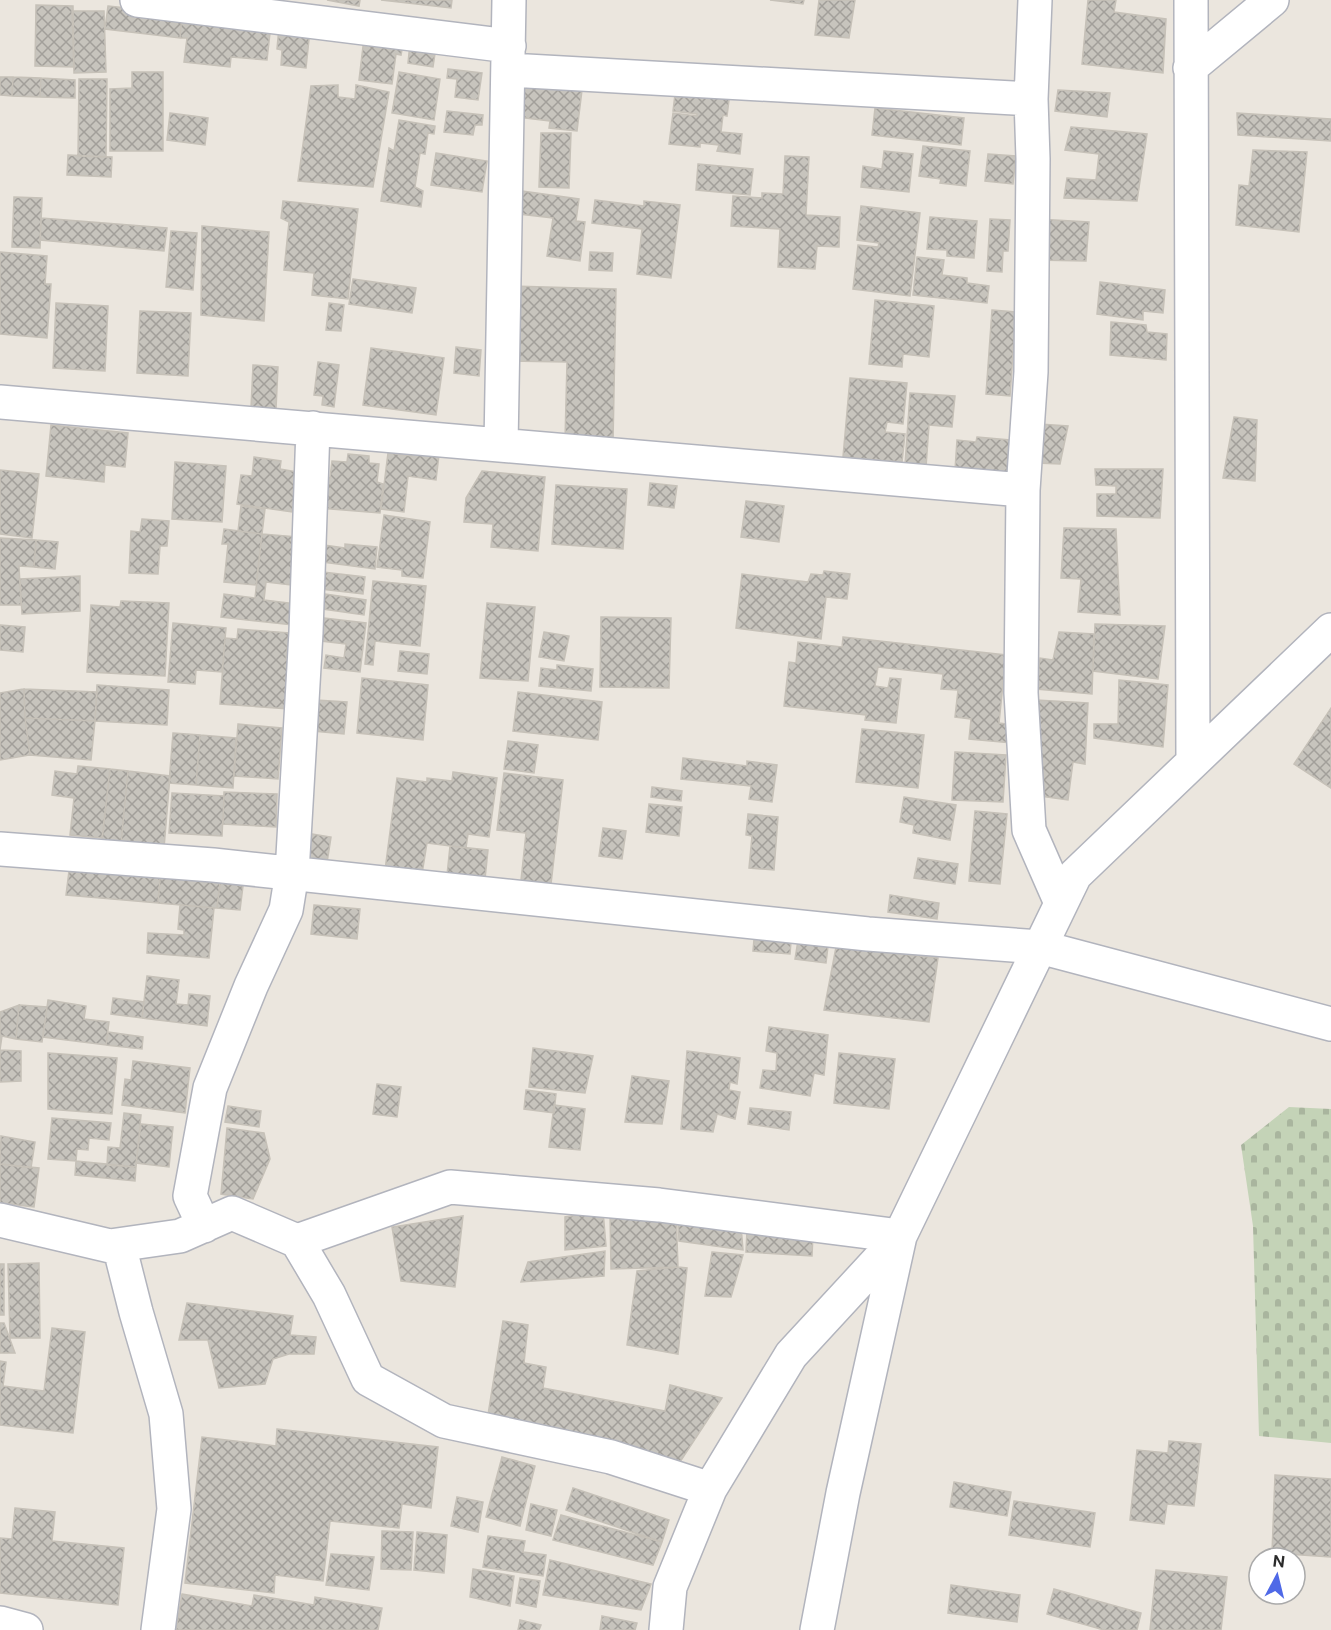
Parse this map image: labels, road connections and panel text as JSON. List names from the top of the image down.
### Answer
{
  "north": "top"
}
